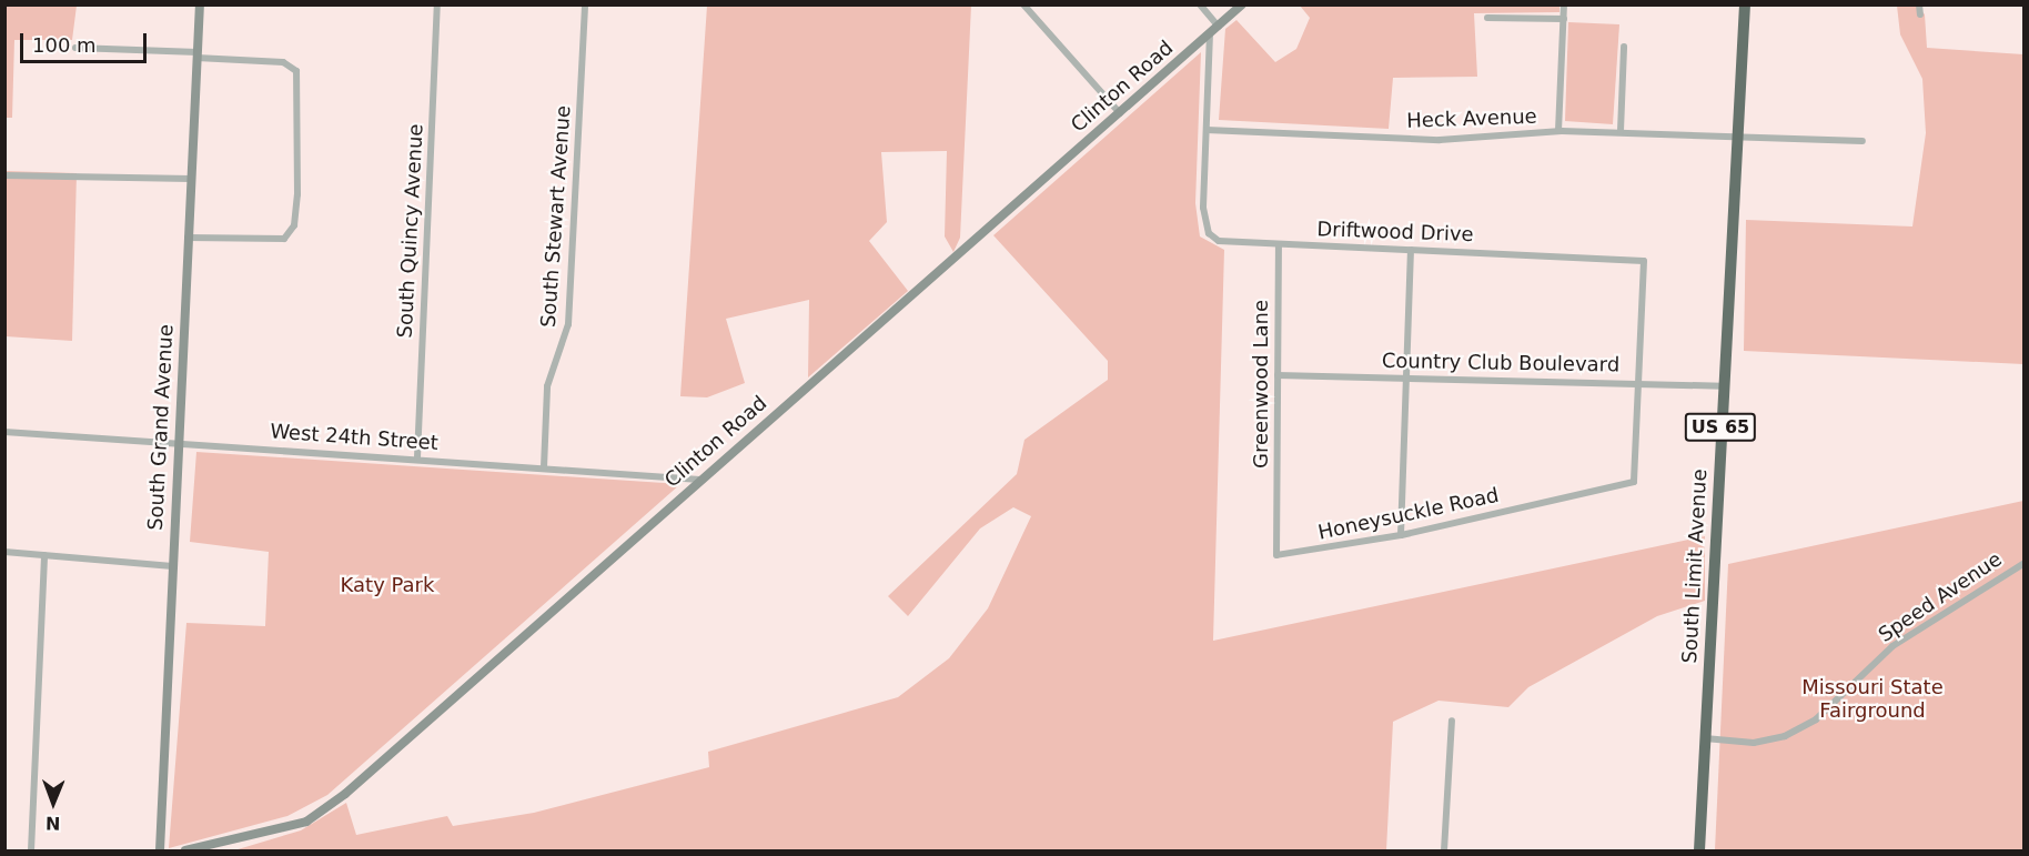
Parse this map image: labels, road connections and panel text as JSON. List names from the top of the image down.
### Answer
{
  "streets": {
    "highway": ["US 65", "South Limit Avenue"],
    "street": [
      "Clinton Road",
      "Heck Avenue",
      "South Stewart Avenue",
      "South Quincy Avenue",
      "Driftwood Drive",
      "Country Club Boulevard",
      "Greenwood Lane",
      "South Grand Avenue",
      "West 24th Street",
      "Honeysuckle Road",
      "Speed Avenue"
    ]
  },
  "crossings": [
    ["Clinton Road", "West 24th Street"],
    ["Heck Avenue", "Driftwood Drive"],
    ["Heck Avenue", "South Limit Avenue"],
    ["South Stewart Avenue", "West 24th Street"],
    ["South Quincy Avenue", "West 24th Street"],
    ["Driftwood Drive", "Country Club Boulevard"],
    ["Driftwood Drive", "Greenwood Lane"],
    ["Driftwood Drive", "Honeysuckle Road"],
    ["Country Club Boulevard", "Greenwood Lane"],
    ["Country Club Boulevard", "Honeysuckle Road"],
    ["Country Club Boulevard", "South Limit Avenue"],
    ["Greenwood Lane", "Honeysuckle Road"],
    ["South Grand Avenue", "West 24th Street"],
    ["South Limit Avenue", "Speed Avenue"]
  ],
  "parks": ["Katy Park", "Missouri State Fairground"],
  "scale_bar": "100 m",
  "north": "bottom"
}
